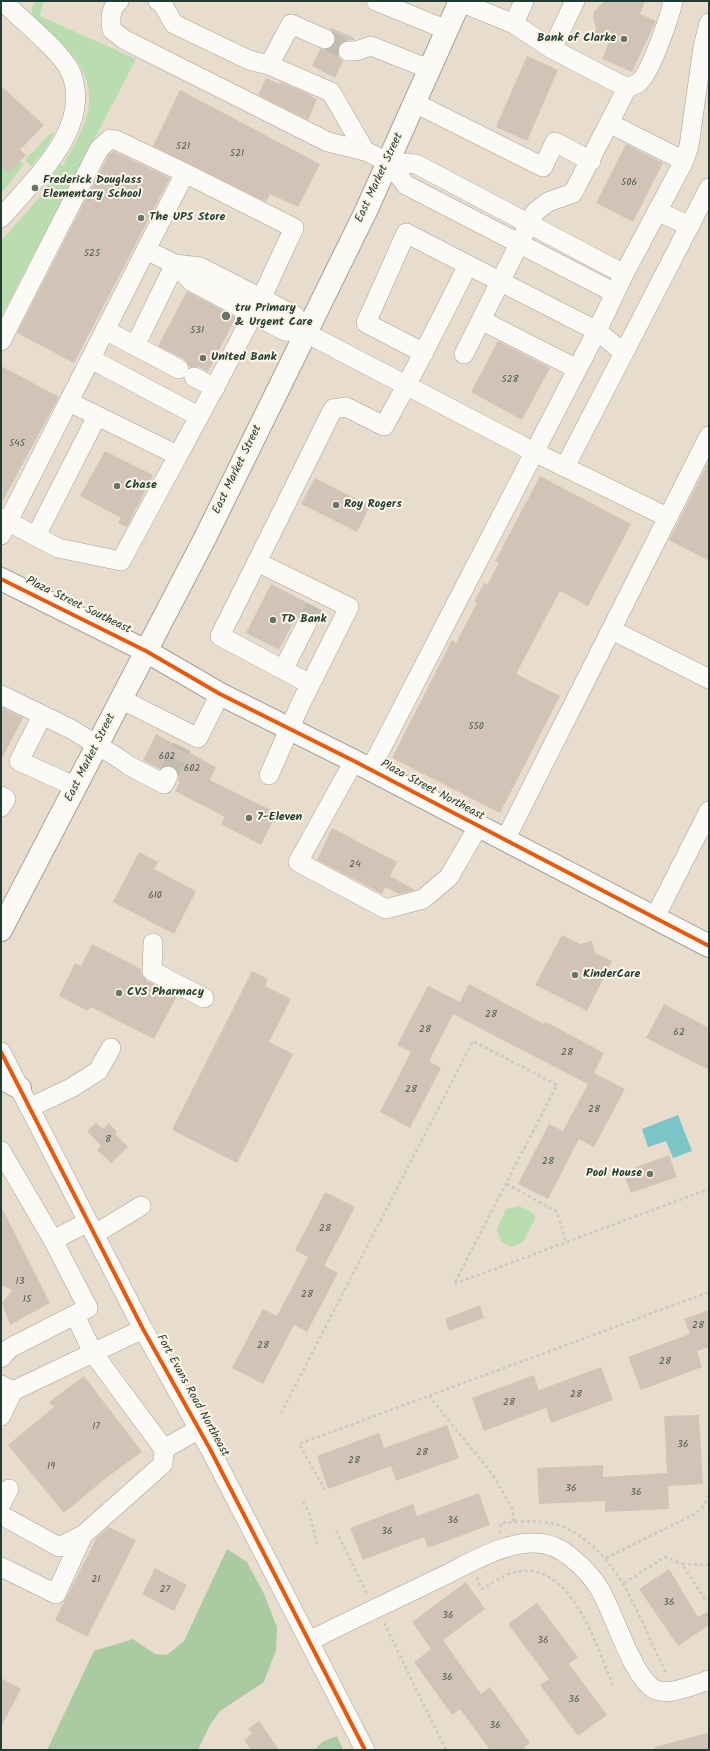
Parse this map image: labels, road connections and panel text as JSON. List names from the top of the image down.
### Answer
{
  "streets": {
    "main road": ["East Market Street", "Plaza Street Southeast", "Plaza Street Northeast"],
    "street": ["Fort Evans Road Northeast"]
  },
  "crossings": [
    ["East Market Street", "Plaza Street Southeast"],
    ["East Market Street", "Plaza Street Northeast"],
    ["Plaza Street Southeast", "Plaza Street Northeast"]
  ],
  "places": [
    "Bank of Clarke",
    "Frederick Douglass Elementary School",
    "The UPS Store",
    "tru Primary & Urgent Care",
    "United Bank",
    "Chase",
    "Roy Rogers",
    "TD Bank",
    "7-Eleven",
    "KinderCare",
    "CVS Pharmacy",
    "Pool House"
  ],
  "house_numbers": [
    "521",
    "521",
    "506",
    "525",
    "531",
    "528",
    "545",
    "550",
    "602",
    "602",
    "24",
    "610",
    "28",
    "28",
    "62",
    "28",
    "28",
    "28",
    "8",
    "28",
    "28",
    "13",
    "28",
    "15",
    "28",
    "28",
    "28",
    "28",
    "28",
    "17",
    "36",
    "28",
    "28",
    "19",
    "36",
    "36",
    "36",
    "36",
    "21",
    "27",
    "36",
    "36",
    "36",
    "36",
    "36",
    "36"
  ]
}
